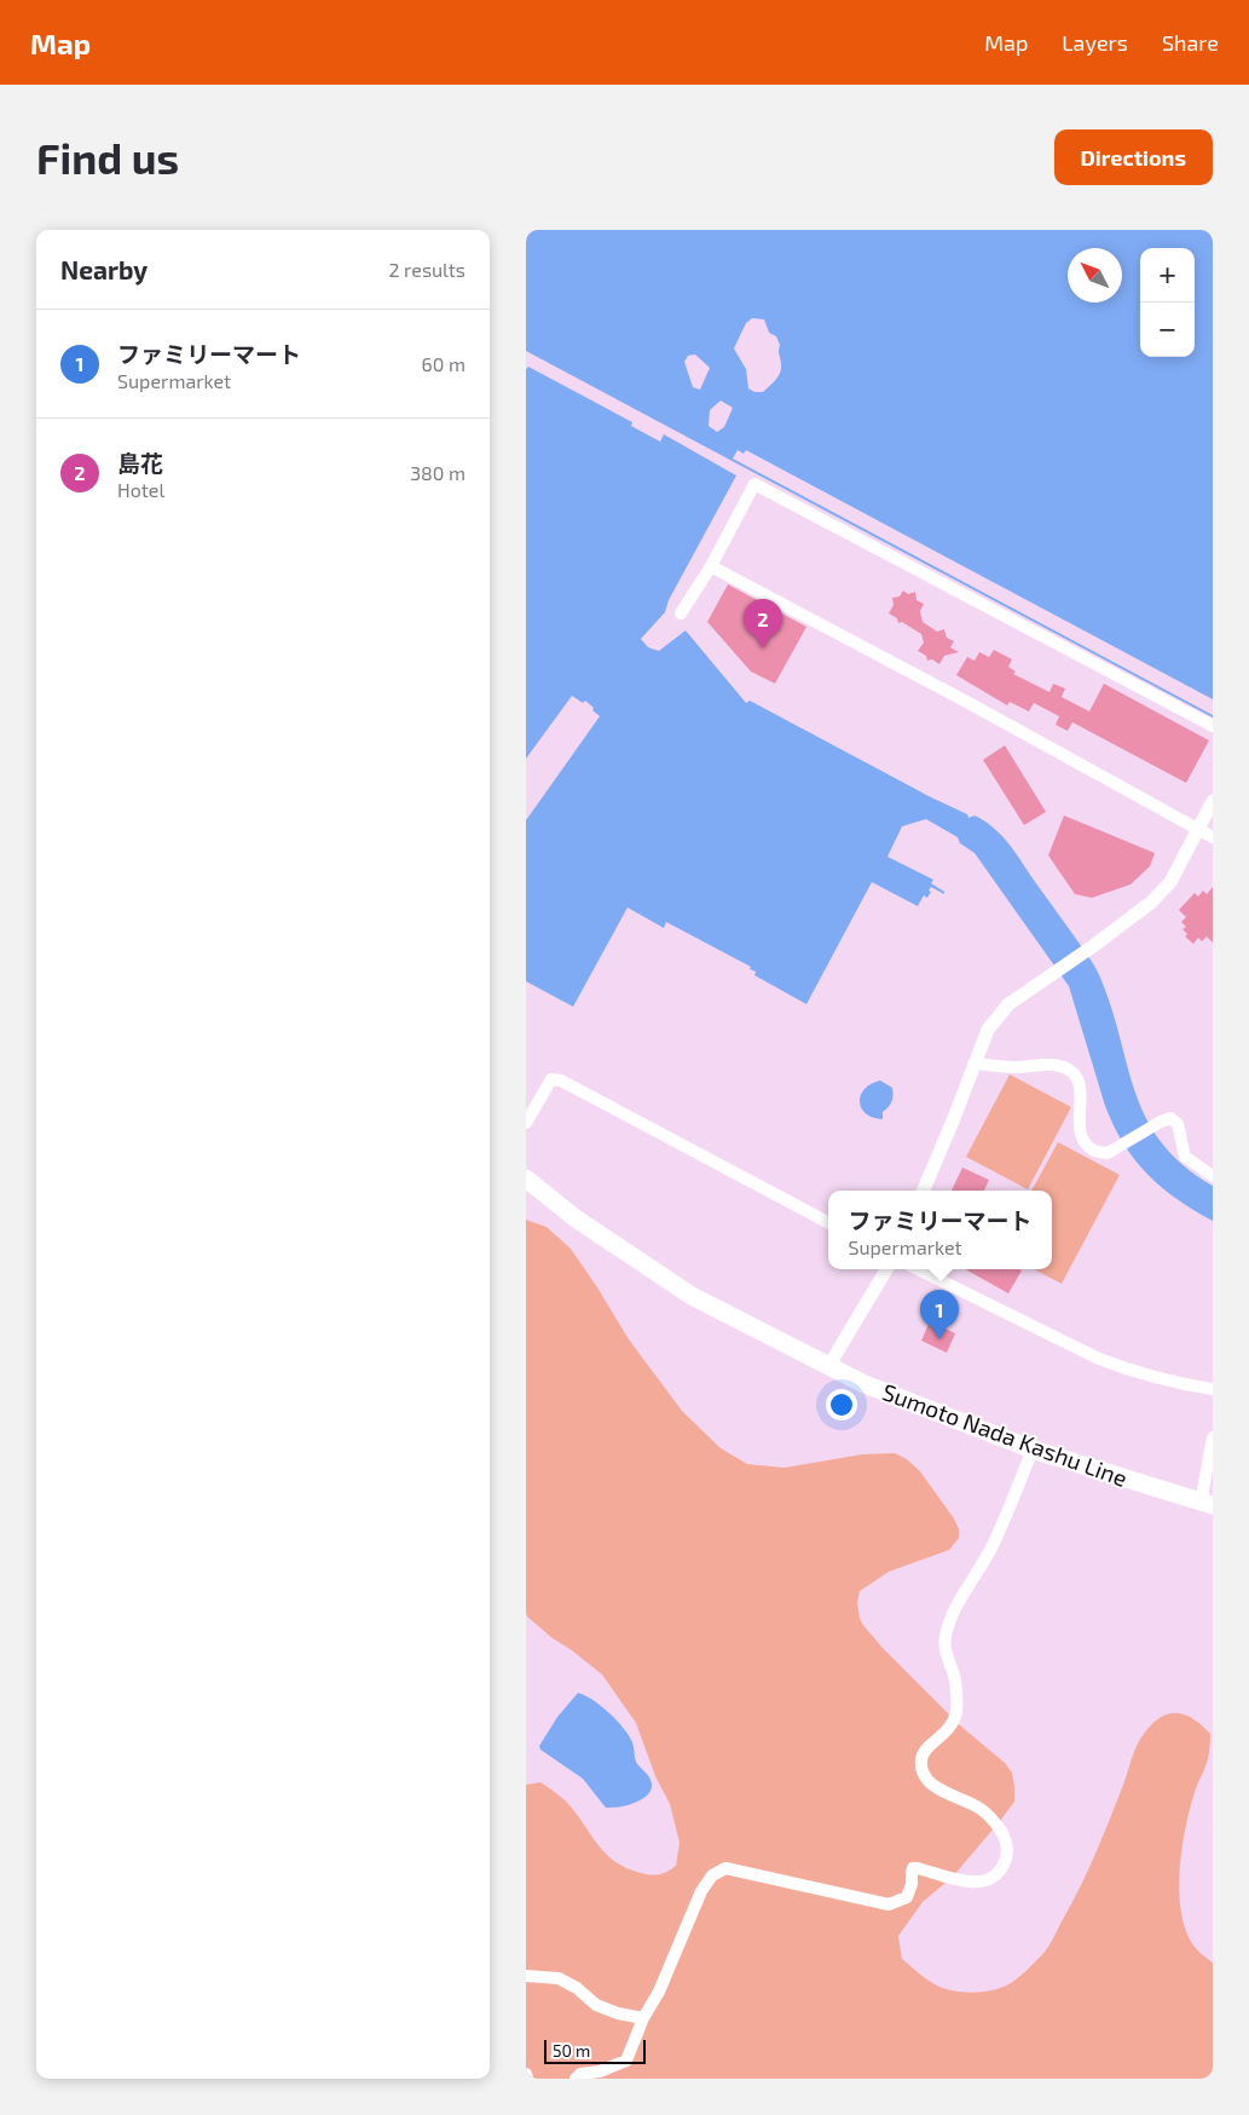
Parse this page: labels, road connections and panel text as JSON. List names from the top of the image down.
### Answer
{
  "streets": {
    "main road": ["Sumoto Nada Kashu Line"]
  },
  "scale_bar": "50 m",
  "north": "top left",
  "page": {
    "header": "Map",
    "nav": ["Map", "Layers", "Share"],
    "buttons": "Directions",
    "title": "Find us",
    "heading": ["Nearby", "2 results"],
    "map_buttons": ["+", "−"],
    "list": [
      {
        "mark": "1",
        "name": "ファミリーマート",
        "note": "Supermarket",
        "value": "60 m"
      },
      {
        "mark": "2",
        "name": "島花",
        "note": "Hotel",
        "value": "380 m"
      }
    ],
    "pins": ["2", "1"],
    "popup": ["ファミリーマート", "Supermarket"],
    "scale": "50 m"
  }
}
